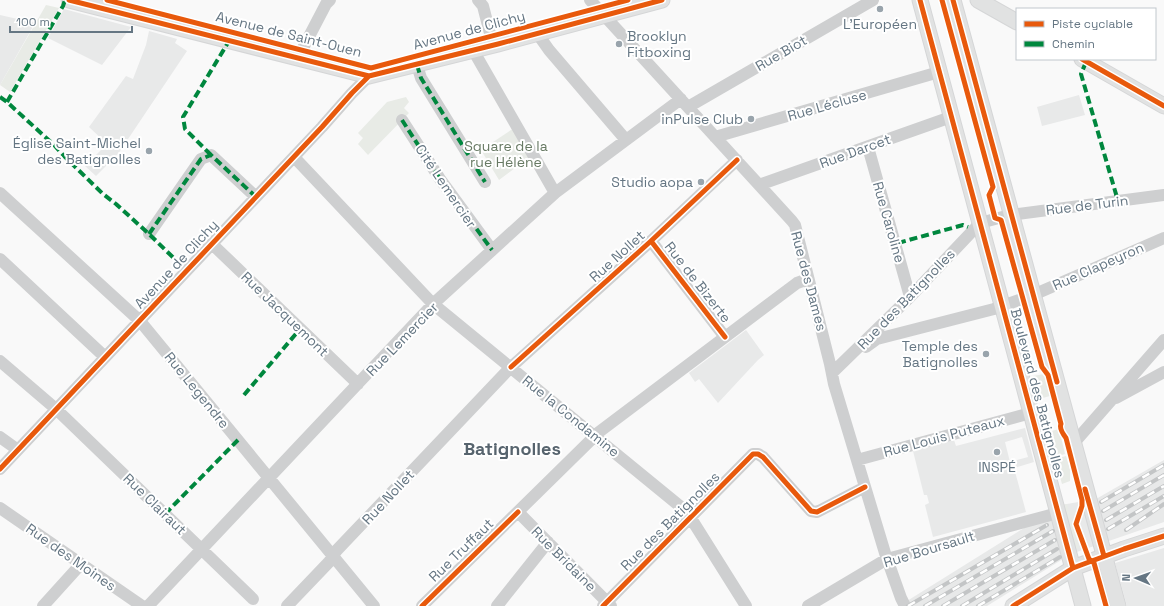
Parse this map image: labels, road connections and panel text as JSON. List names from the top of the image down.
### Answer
{
  "streets": {
    "main road": ["Avenue de Clichy", "Avenue de Saint-Ouen", "Boulevard des Batignolles"],
    "street": [
      "Rue Biot",
      "Rue Lécluse",
      "Rue Darcet",
      "Cité Lemercier",
      "Rue de Turin",
      "Rue Caroline",
      "Rue Nollet",
      "Rue Clapeyron",
      "Rue des Dames",
      "Rue de Bizerte",
      "Rue des Batignolles",
      "Rue Jacquemont",
      "Rue Lemercier",
      "Rue Legendre",
      "Rue la Condamine",
      "Rue Louis Puteaux",
      "Rue Clairaut",
      "Rue Boursault",
      "Rue Truffaut",
      "Rue des Moines",
      "Rue Bridaine"
    ]
  },
  "crossings": [
    ["Avenue de Clichy", "Avenue de Saint-Ouen"],
    ["Avenue de Clichy", "Rue des Dames"],
    ["Avenue de Clichy", "Rue Jacquemont"],
    ["Avenue de Clichy", "Rue Legendre"],
    ["Avenue de Clichy", "Rue la Condamine"],
    ["Avenue de Clichy", "Rue Clairaut"],
    ["Rue Biot", "Rue des Dames"],
    ["Rue Biot", "Rue Lemercier"],
    ["Rue Lécluse", "Rue des Dames"],
    ["Rue Lécluse", "Boulevard des Batignolles"],
    ["Rue Darcet", "Rue Caroline"],
    ["Rue Darcet", "Rue des Dames"],
    ["Rue Darcet", "Boulevard des Batignolles"],
    ["Cité Lemercier", "Rue Lemercier"],
    ["Rue de Turin", "Boulevard des Batignolles"],
    ["Rue Caroline", "Rue des Batignolles"],
    ["Rue Nollet", "Rue des Dames"],
    ["Rue Nollet", "Rue de Bizerte"],
    ["Rue Nollet", "Rue Legendre"],
    ["Rue Nollet", "Rue la Condamine"],
    ["Rue Clapeyron", "Boulevard des Batignolles"],
    ["Rue des Dames", "Rue des Batignolles"],
    ["Rue des Dames", "Rue Lemercier"],
    ["Rue des Dames", "Rue Louis Puteaux"],
    ["Rue des Dames", "Rue Boursault"],
    ["Rue des Dames", "Rue Truffaut"],
    ["Rue de Bizerte", "Rue Truffaut"],
    ["Rue des Batignolles", "Boulevard des Batignolles"],
    ["Rue des Batignolles", "Rue la Condamine"],
    ["Rue des Batignolles", "Rue Bridaine"],
    ["Rue Jacquemont", "Rue Lemercier"],
    ["Rue Lemercier", "Rue Legendre"],
    ["Rue Lemercier", "Rue la Condamine"],
    ["Rue Lemercier", "Rue Clairaut"],
    ["Boulevard des Batignolles", "Rue Louis Puteaux"],
    ["Boulevard des Batignolles", "Rue Boursault"],
    ["Rue la Condamine", "Rue Truffaut"],
    ["Rue Truffaut", "Rue Bridaine"]
  ],
  "districts": ["Batignolles"],
  "parks": ["Square de la rue Hélène"],
  "places": [
    "L'Européen",
    "Brooklyn Fitboxing",
    "inPulse Club",
    "Église Saint-Michel des Batignolles",
    "Studio aopa",
    "Temple des Batignolles",
    "INSPÉ"
  ],
  "legend": ["Piste cyclable", "Chemin"],
  "scale_bar": "100 m",
  "north": "left"
}
